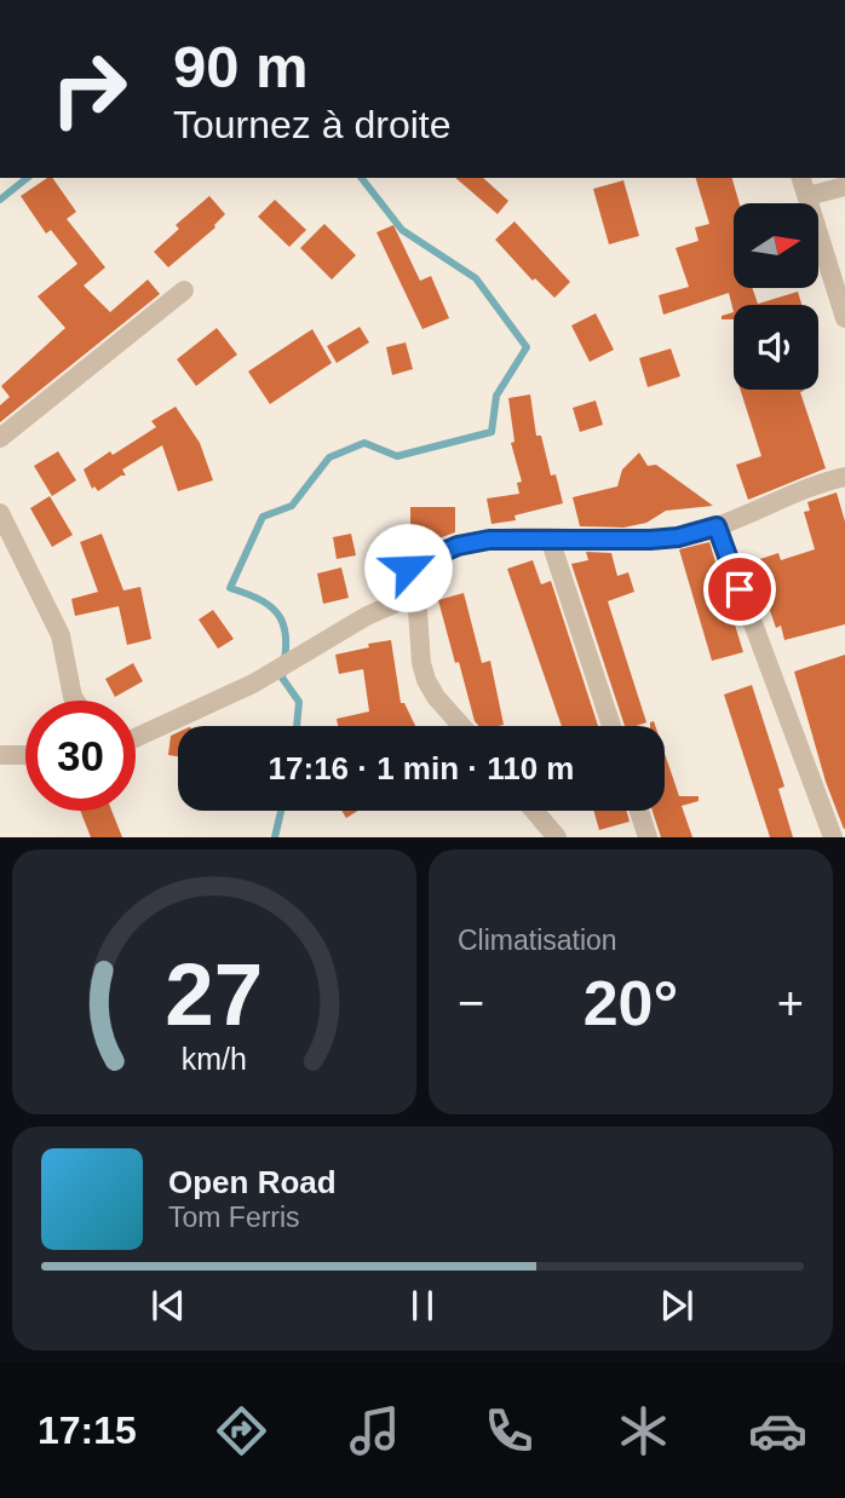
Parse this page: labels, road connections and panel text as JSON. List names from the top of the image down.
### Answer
{
  "north": "right",
  "page": {
    "turn": ["90 m", "Tournez à droite"],
    "limit": "30",
    "trip": "17:16 · 1 min · 110 m",
    "tile": "Climatisation",
    "heat": ["−", "20°", "+"],
    "song": ["Open Road", "Tom Ferris"],
    "tabs": "17:15",
    "gauge": ["27", "km/h"]
  }
}
